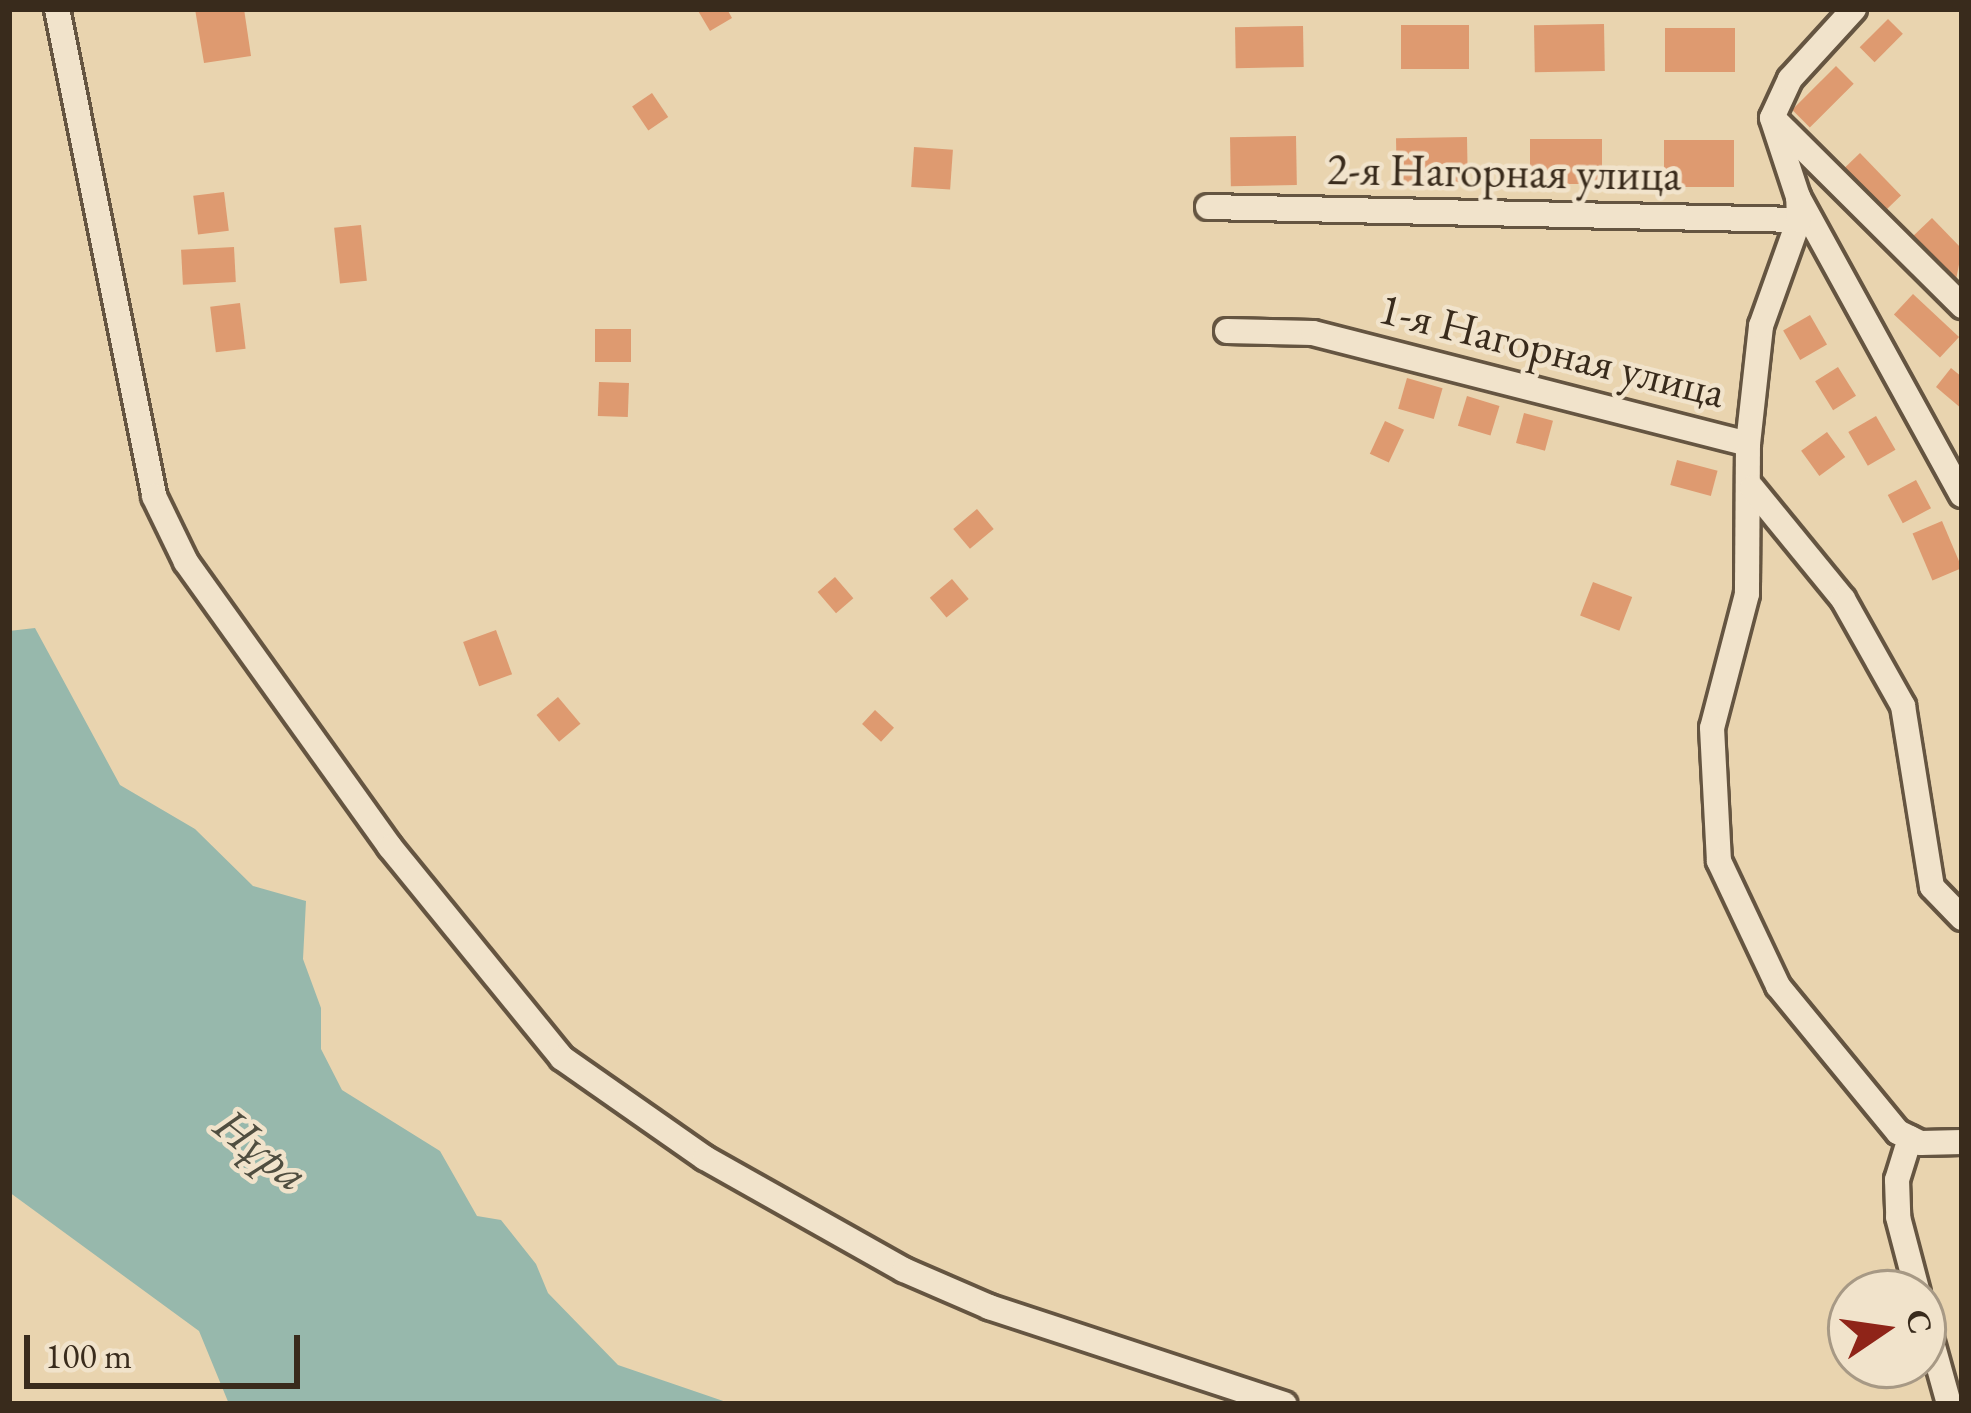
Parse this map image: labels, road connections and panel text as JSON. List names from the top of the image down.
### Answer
{
  "streets": {
    "street": ["2-я Нагорная улица", "1-я Нагорная улица"]
  },
  "crossings": [
    ["2-я Нагорная улица", "1-я Нагорная улица"]
  ],
  "water": ["Нұра"],
  "scale_bar": "100 m",
  "north": "right"
}
